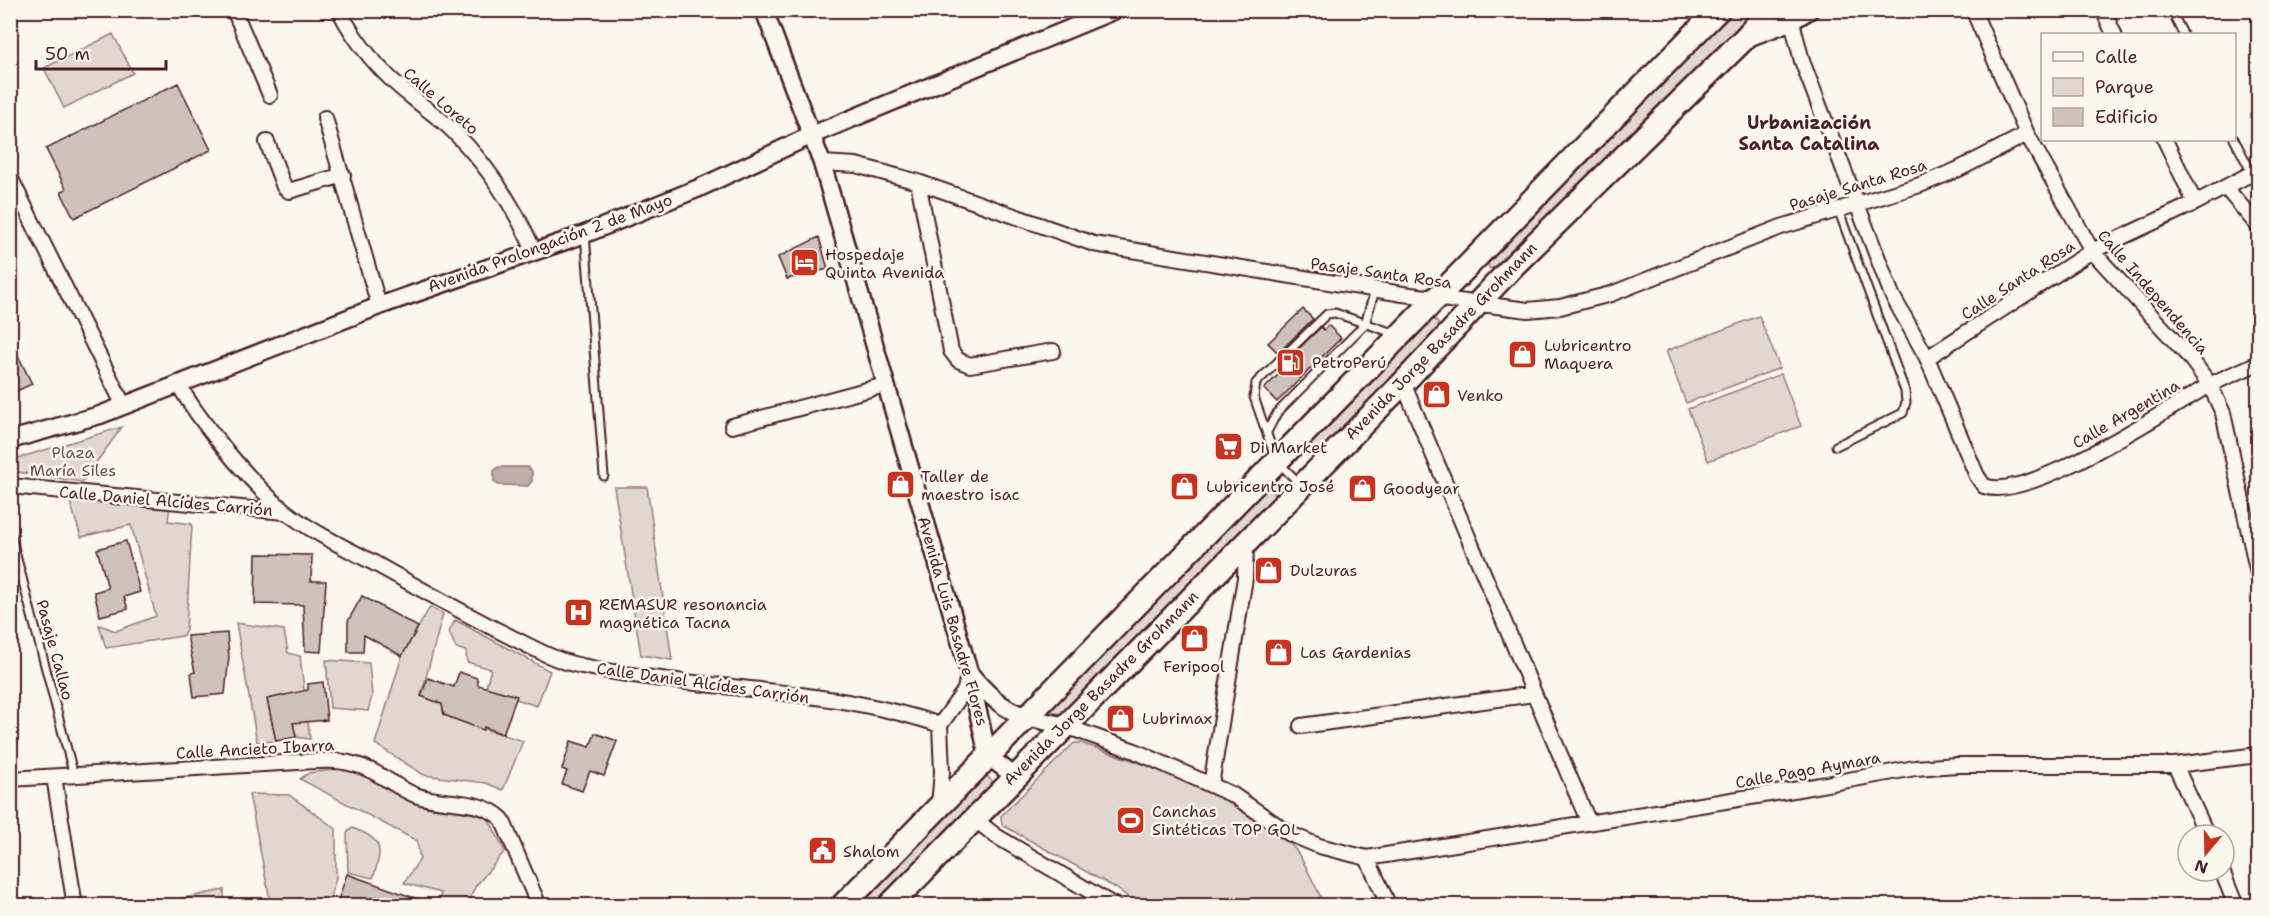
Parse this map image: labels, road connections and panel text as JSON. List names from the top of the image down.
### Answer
{
  "streets": {
    "highway": ["Avenida Jorge Basadre Grohmann"],
    "street": [
      "Calle Loreto",
      "Pasaje Santa Rosa",
      "Avenida Prolongación 2 de Mayo",
      "Calle Santa Rosa",
      "Calle Independencia",
      "Calle Argentina",
      "Calle Daniel Alcídes Carrión",
      "Avenida Luis Basadre Flores",
      "Calle Ancieto Ibarra",
      "Calle Pago Aymara"
    ],
    "lane": ["Pasaje Callao"]
  },
  "crossings": [
    ["Calle Loreto", "Avenida Prolongación 2 de Mayo"],
    ["Pasaje Santa Rosa", "Calle Independencia"],
    ["Pasaje Santa Rosa", "Avenida Jorge Basadre Grohmann"],
    ["Pasaje Santa Rosa", "Avenida Luis Basadre Flores"],
    ["Avenida Prolongación 2 de Mayo", "Calle Daniel Alcídes Carrión"],
    ["Avenida Prolongación 2 de Mayo", "Avenida Luis Basadre Flores"],
    ["Calle Santa Rosa", "Calle Independencia"],
    ["Calle Santa Rosa", "Calle Argentina"],
    ["Calle Independencia", "Calle Argentina"],
    ["Avenida Jorge Basadre Grohmann", "Avenida Luis Basadre Flores"],
    ["Pasaje Callao", "Calle Ancieto Ibarra"]
  ],
  "districts": ["Urbanización Santa Catalina"],
  "parks": ["Plaza María Siles"],
  "places": {
    "hotel": ["Hospedaje Quinta Avenida"],
    "shop": [
      "Lubricentro Maquera",
      "Venko",
      "Taller de maestro isac",
      "Lubricentro José",
      "Goodyear",
      "Dulzuras",
      "Feripool",
      "Las Gardenias",
      "Lubrimax"
    ],
    "fuel station": ["PetroPerú"],
    "supermarket": ["Di Market"],
    "hospital": ["REMASUR resonancia magnética Tacna"],
    "sports": ["Canchas Sintéticas TOP GOL"],
    "public building": ["Shalom"]
  },
  "legend": ["Calle", "Parque", "Edificio"],
  "scale_bar": "50 m",
  "north": "bottom"
}
